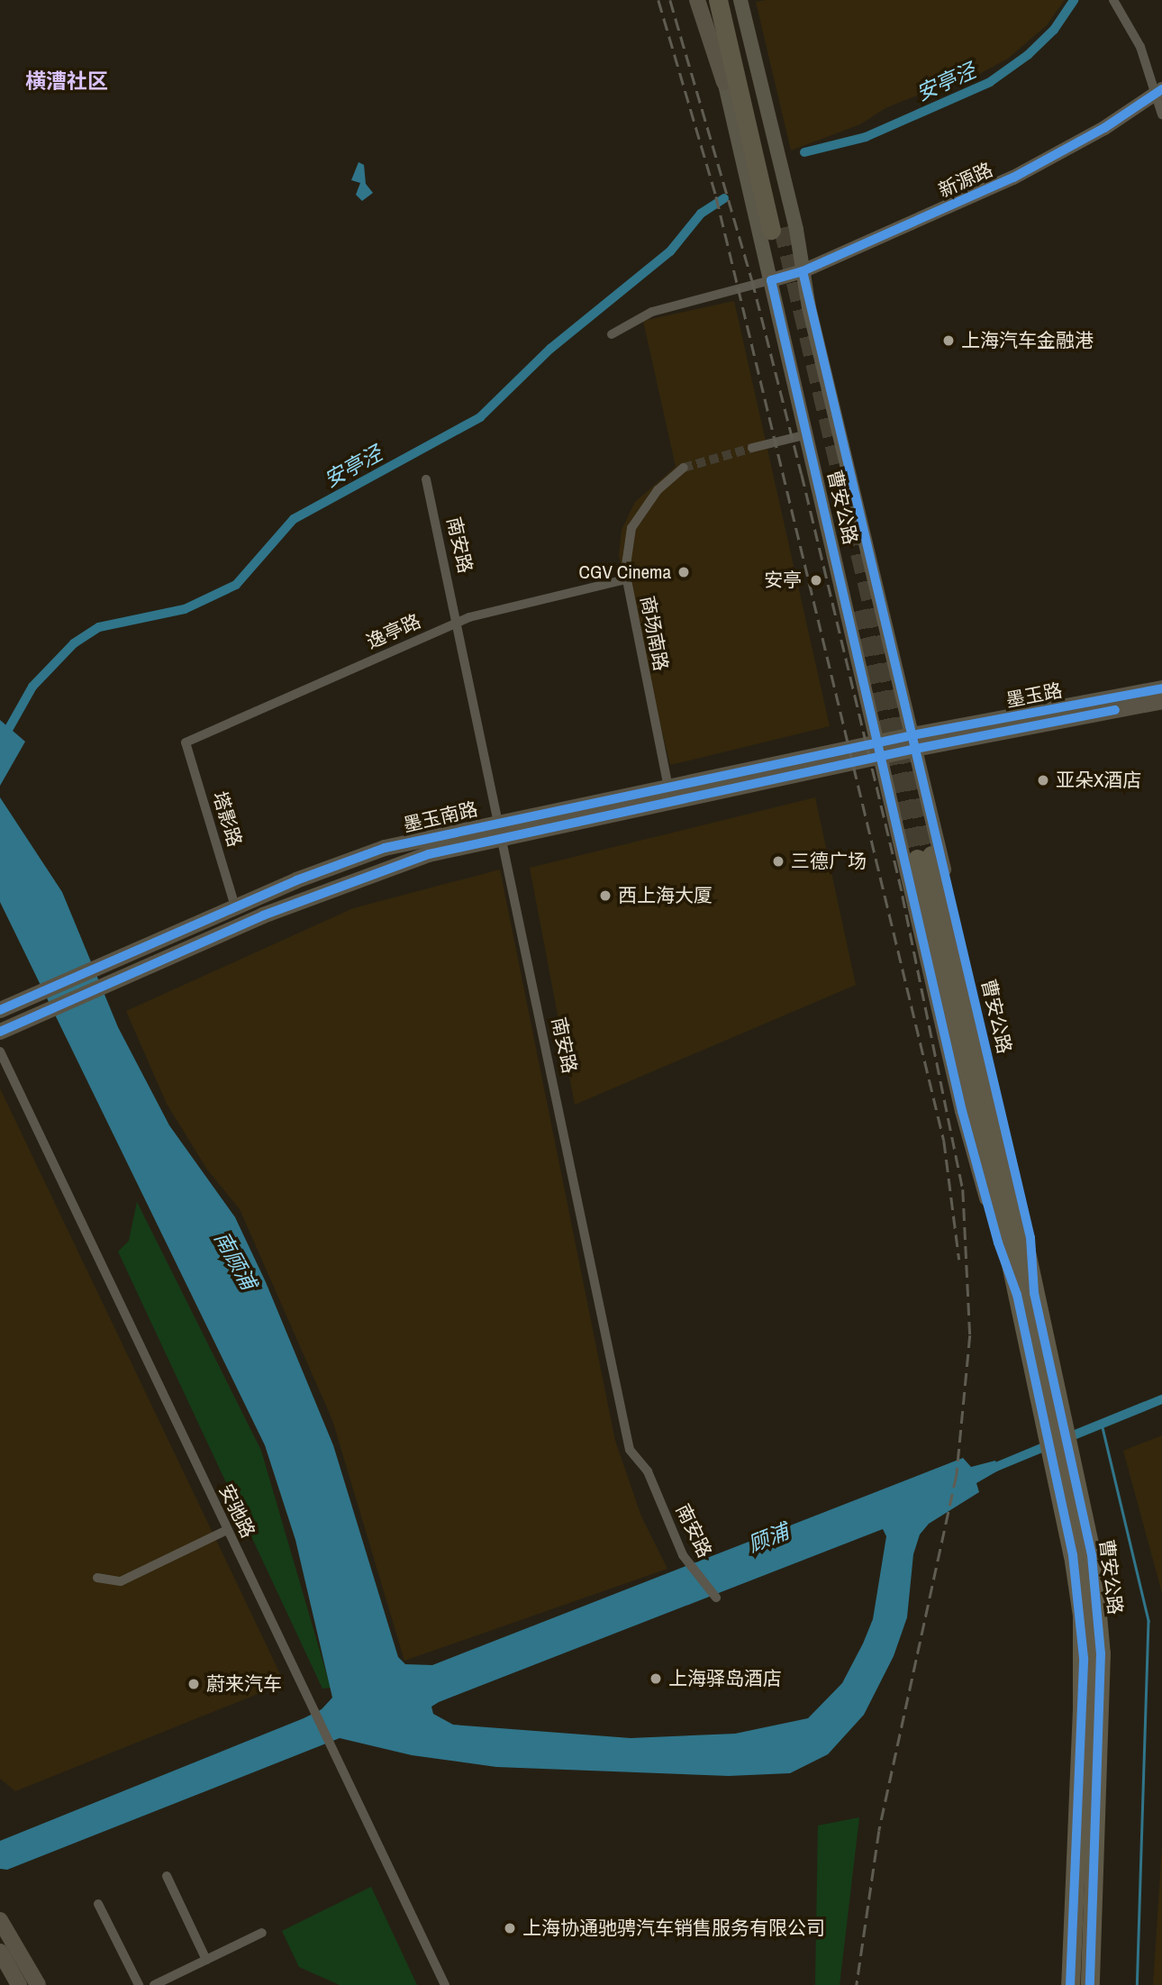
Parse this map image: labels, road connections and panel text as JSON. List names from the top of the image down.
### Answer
{
  "streets": {
    "highway": ["曹安公路"],
    "main road": ["新源路", "墨玉路", "墨玉南路"],
    "street": [
      "南安路",
      "逸亭路",
      "商场南路",
      "塔影路",
      "安驰路"
    ]
  },
  "crossings": [
    ["新源路", "曹安公路"],
    ["曹安公路", "墨玉路"],
    ["曹安公路", "墨玉南路"],
    ["南安路", "逸亭路"],
    ["南安路", "墨玉南路"],
    ["逸亭路", "商场南路"],
    ["逸亭路", "塔影路"],
    ["商场南路", "墨玉南路"],
    ["墨玉路", "墨玉南路"],
    ["墨玉南路", "塔影路"]
  ],
  "districts": ["横漕社区"],
  "water": ["安亭泾", "南顾浦", "顾浦"],
  "places": [
    "上海汽车金融港",
    "CGV Cinema",
    "安亭",
    "亚朵X酒店",
    "三德广场",
    "西上海大厦",
    "上海驿岛酒店",
    "蔚来汽车",
    "上海协通驰骋汽车销售服务有限公司"
  ]
}
